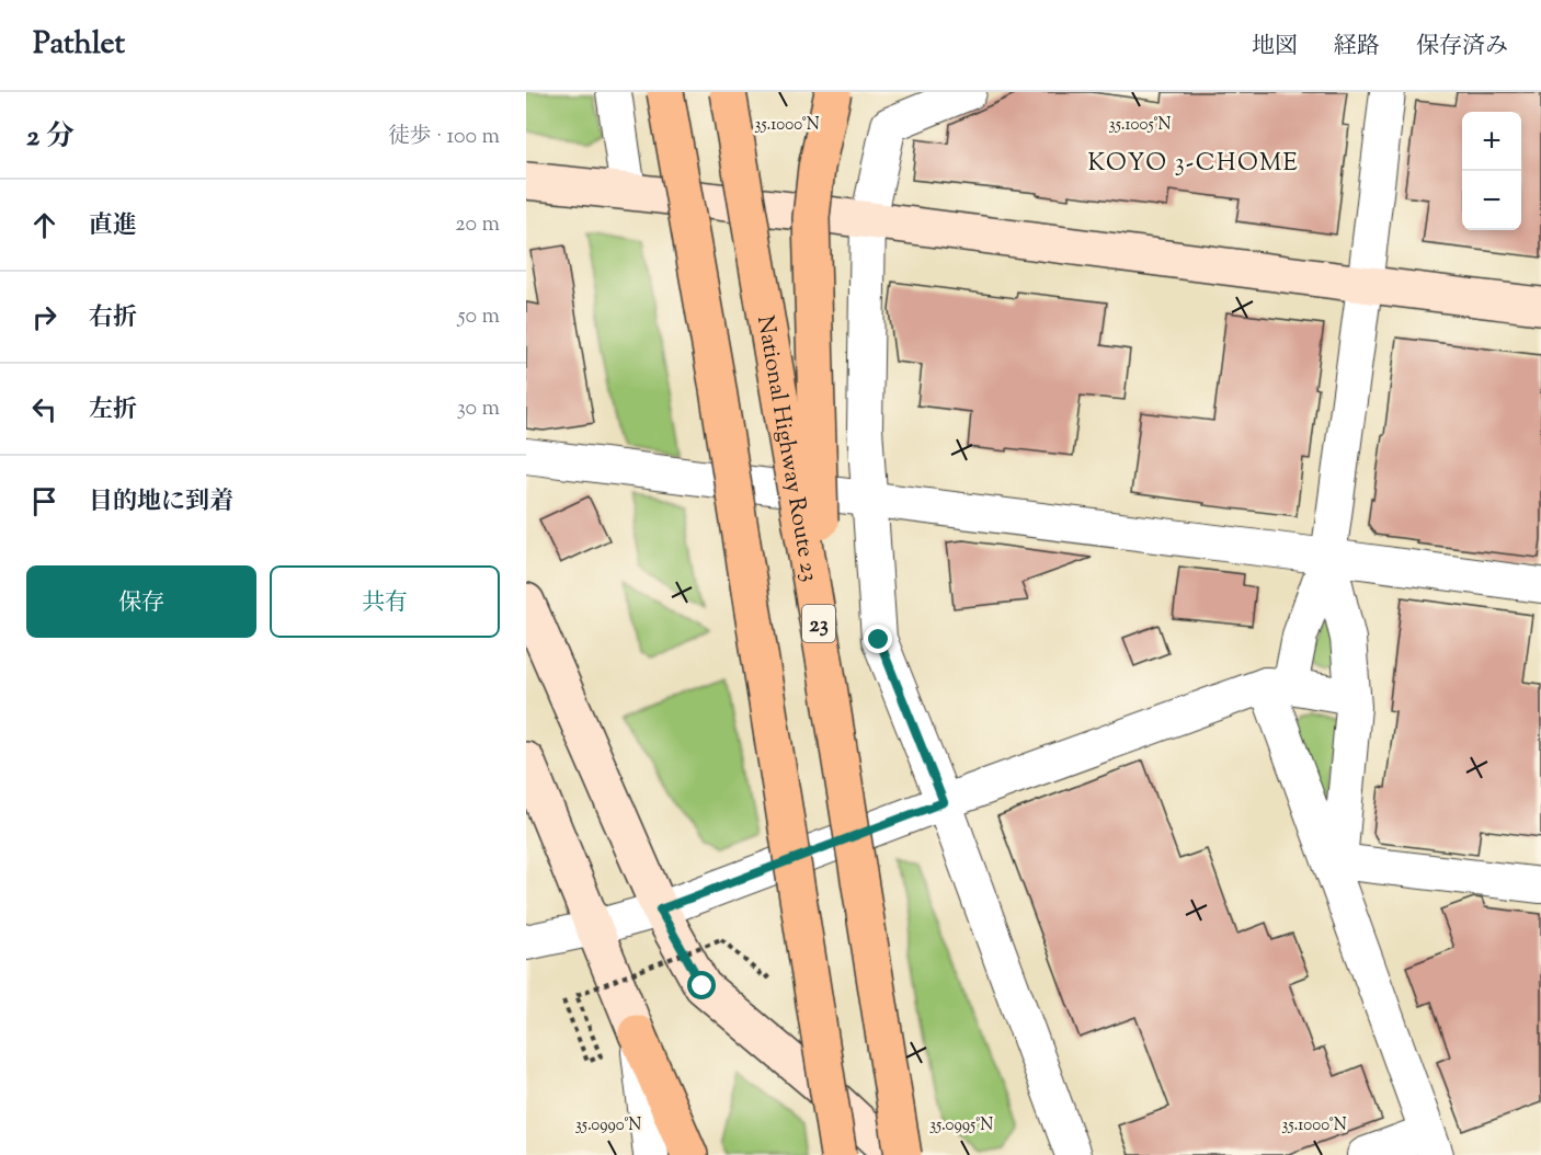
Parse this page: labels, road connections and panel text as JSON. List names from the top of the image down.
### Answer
{
  "streets": {
    "highway": ["National Highway Route 23", "23"]
  },
  "crossings": [
    ["National Highway Route 23", "23"]
  ],
  "districts": ["KOYO 3-CHOME"],
  "page": {
    "header": "Pathlet",
    "nav": ["地図", "経路", "保存済み"],
    "heading": ["2 分", "徒歩 · 100 m"],
    "map_buttons": ["+", "−"],
    "list": [
      ["直進", "20 m"],
      ["右折", "50 m"],
      ["左折", "30 m"],
      "目的地に到着"
    ],
    "buttons": ["保存", "共有"]
  },
  "coordinates": [
    "35.1000°N",
    "35.1005°N",
    "35.0990°N",
    "35.0995°N"
  ]
}
